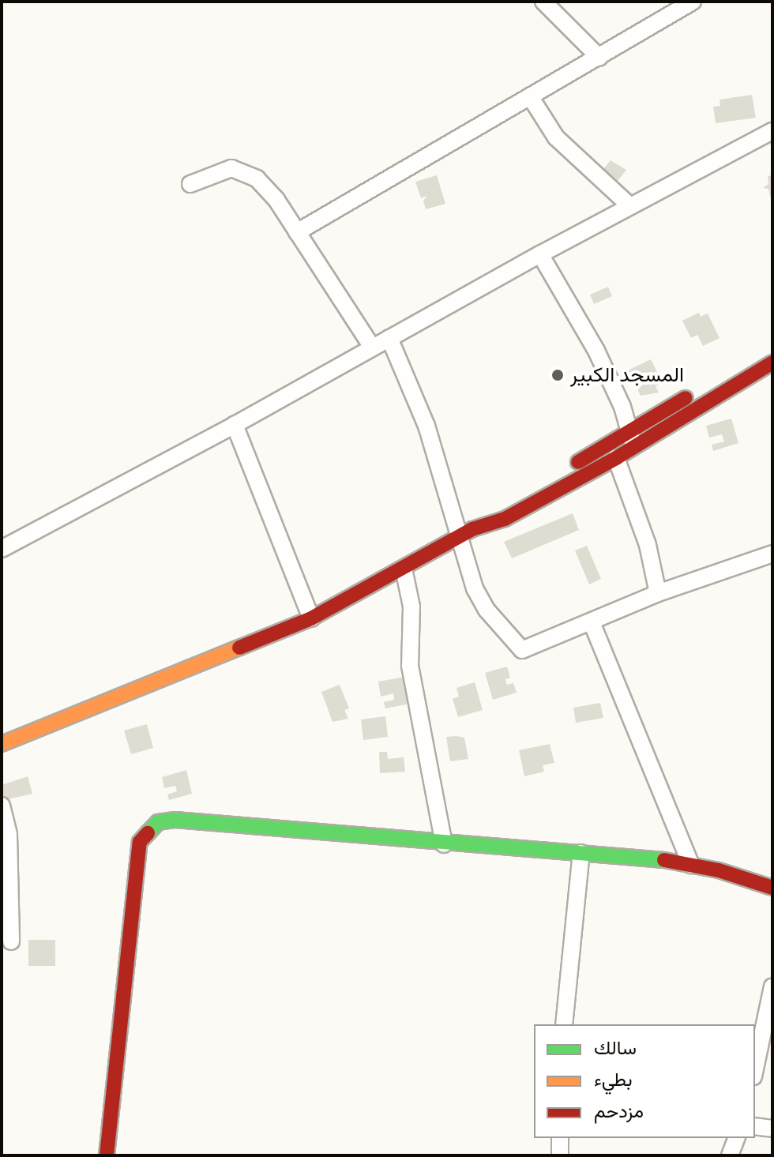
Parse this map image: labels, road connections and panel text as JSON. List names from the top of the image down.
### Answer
{
  "places": ["المسجد الكبير"],
  "legend": ["سالك", "بطيء", "مزدحم"]
}
